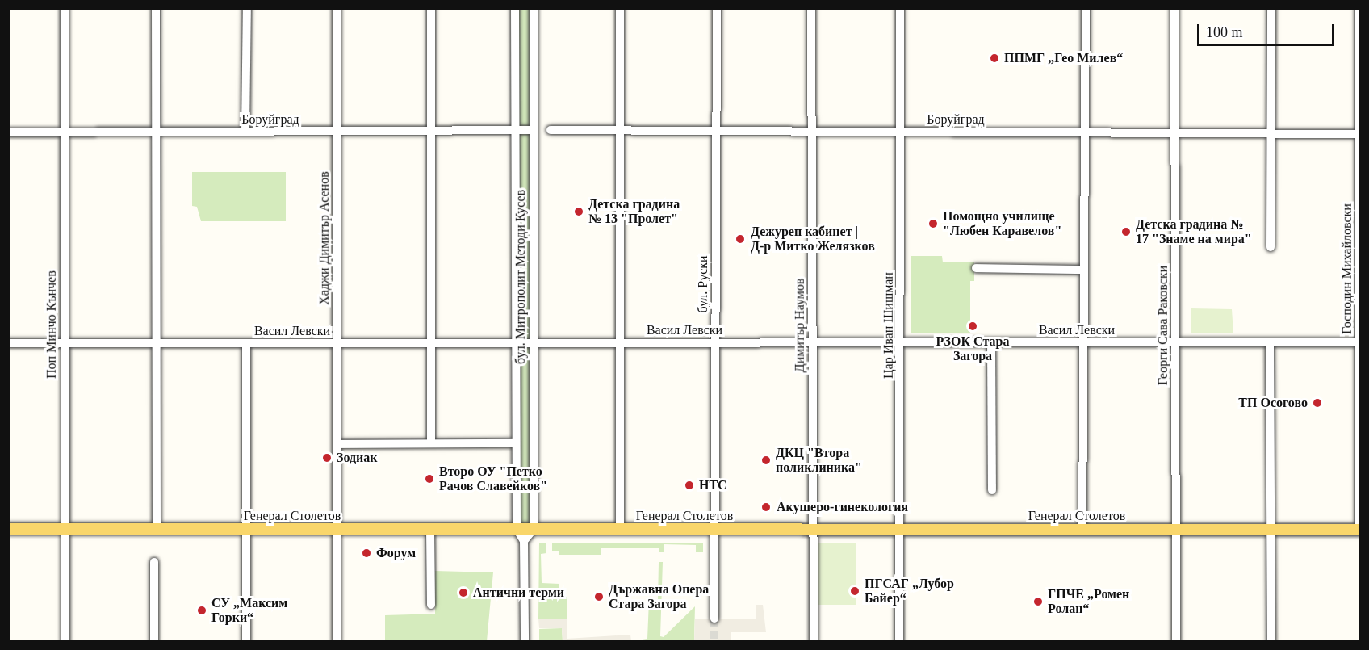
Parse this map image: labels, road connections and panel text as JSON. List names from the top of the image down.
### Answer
{
  "streets": {
    "main road": ["Генерал Столетов"],
    "street": [
      "Боруйград",
      "Хаджи Димитър Асенов",
      "Господин Михайловски",
      "бул. Митрополит Методи Кусев",
      "бул. Руски",
      "Поп Минчо Кънчев",
      "Димитър Наумов",
      "Цар Иван Шишман",
      "Георги Сава Раковски",
      "Васил Левски"
    ]
  },
  "crossings": [
    ["Боруйград", "Хаджи Димитър Асенов"],
    ["Боруйград", "Господин Михайловски"],
    ["Боруйград", "бул. Митрополит Методи Кусев"],
    ["Боруйград", "бул. Руски"],
    ["Боруйград", "Поп Минчо Кънчев"],
    ["Боруйград", "Димитър Наумов"],
    ["Боруйград", "Цар Иван Шишман"],
    ["Боруйград", "Георги Сава Раковски"],
    ["Хаджи Димитър Асенов", "Васил Левски"],
    ["Хаджи Димитър Асенов", "Генерал Столетов"],
    ["Господин Михайловски", "Васил Левски"],
    ["Господин Михайловски", "Генерал Столетов"],
    ["бул. Митрополит Методи Кусев", "Васил Левски"],
    ["бул. Митрополит Методи Кусев", "Генерал Столетов"],
    ["бул. Руски", "Васил Левски"],
    ["бул. Руски", "Генерал Столетов"],
    ["Поп Минчо Кънчев", "Васил Левски"],
    ["Поп Минчо Кънчев", "Генерал Столетов"],
    ["Димитър Наумов", "Васил Левски"],
    ["Димитър Наумов", "Генерал Столетов"],
    ["Цар Иван Шишман", "Васил Левски"],
    ["Цар Иван Шишман", "Генерал Столетов"],
    ["Георги Сава Раковски", "Васил Левски"],
    ["Георги Сава Раковски", "Генерал Столетов"]
  ],
  "places": [
    "ППМГ „Гео Милев“",
    "Детска градина № 13 \"Пролет\"",
    "Помощно училище \"Любен Каравелов\"",
    "Детска градина № 17 \"Знаме на мира\"",
    "Дежурен кабинет | Д-р Митко Желязков",
    "РЗОК Стара Загора",
    "ТП Осогово",
    "Зодиак",
    "ДКЦ \"Втора поликлиника\"",
    "Второ ОУ \"Петко Рачов Славейков\"",
    "НТС",
    "Акушеро-гинекология",
    "Форум",
    "ПГСАГ „Лубор Байер“",
    "Антични терми",
    "Държавна Опера Стара Загора",
    "ГПЧЕ „Ромен Ролан“",
    "СУ „Максим Горки“"
  ],
  "scale_bar": "100 m"
}
